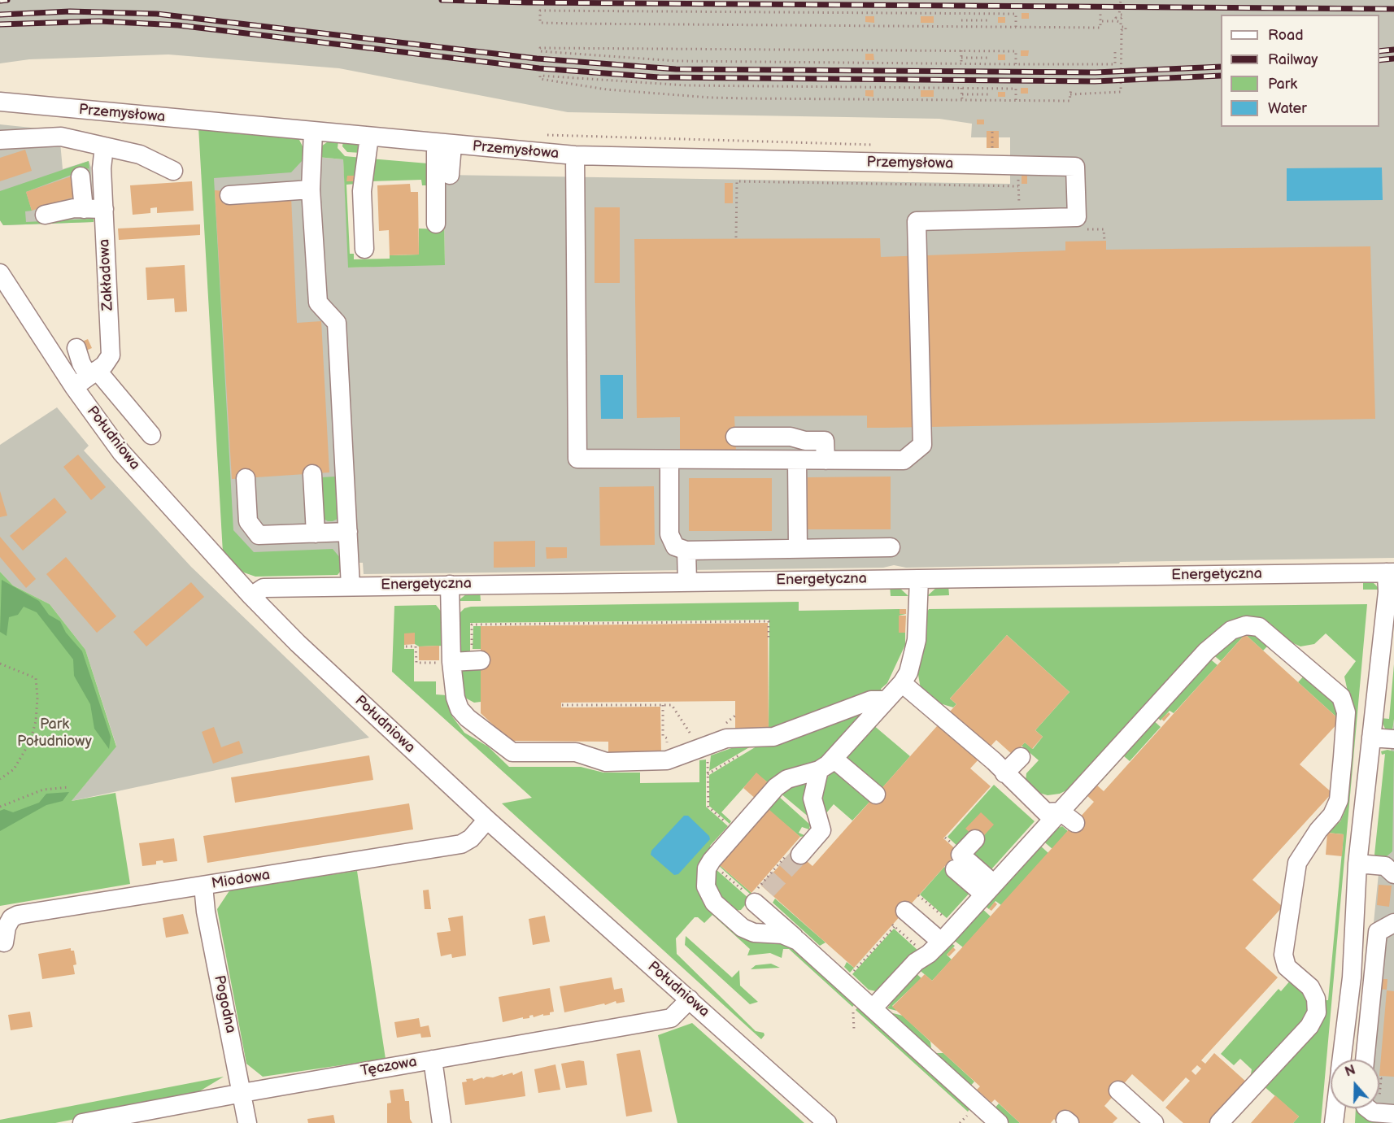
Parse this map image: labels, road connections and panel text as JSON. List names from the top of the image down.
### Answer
{
  "streets": {
    "street": [
      "Przemysłowa",
      "Zakładowa",
      "Południowa",
      "Energetyczna",
      "Miodowa",
      "Pogodna",
      "Tęczowa"
    ]
  },
  "crossings": [
    ["Zakładowa", "Południowa"],
    ["Południowa", "Energetyczna"],
    ["Południowa", "Miodowa"],
    ["Południowa", "Tęczowa"],
    ["Miodowa", "Pogodna"],
    ["Pogodna", "Tęczowa"]
  ],
  "parks": ["Park Południowy"],
  "legend": [
    "Road",
    "Railway",
    "Park",
    "Water"
  ],
  "north": "top"
}
